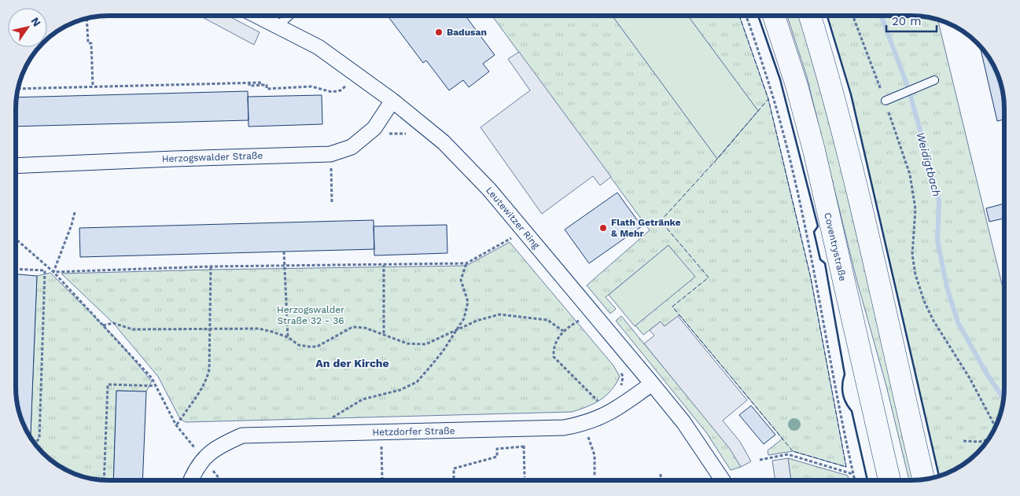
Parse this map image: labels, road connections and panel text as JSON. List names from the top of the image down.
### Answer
{
  "streets": {
    "main road": ["Coventrystraße"],
    "street": ["Herzogswalder Straße", "Leutewitzer Ring", "Hetzdorfer Straße"]
  },
  "crossings": [
    ["Herzogswalder Straße", "Leutewitzer Ring"],
    ["Leutewitzer Ring", "Hetzdorfer Straße"]
  ],
  "districts": ["An der Kirche"],
  "water": ["Weidigtbach"],
  "parks": ["Herzogswalder Straße 32 - 36"],
  "places": ["Badusan", "Flath Getränke & Mehr"],
  "scale_bar": "20 m",
  "north": "top right"
}
